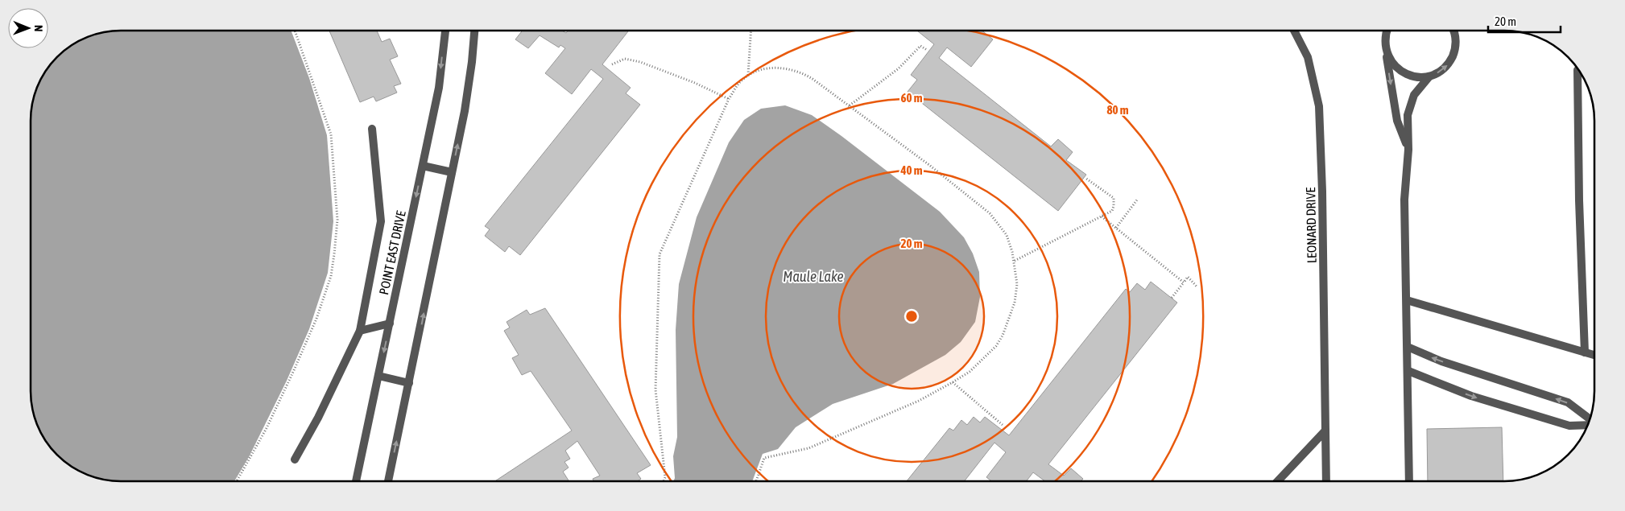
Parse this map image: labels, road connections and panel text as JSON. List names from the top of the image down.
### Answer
{
  "streets": {
    "street": ["LEONARD DRIVE", "POINT EAST DRIVE"]
  },
  "water": ["Maule Lake"],
  "scale_bar": "20 m",
  "north": "right",
  "rings": [
    "60 m",
    "80 m",
    "40 m",
    "20 m"
  ]
}
